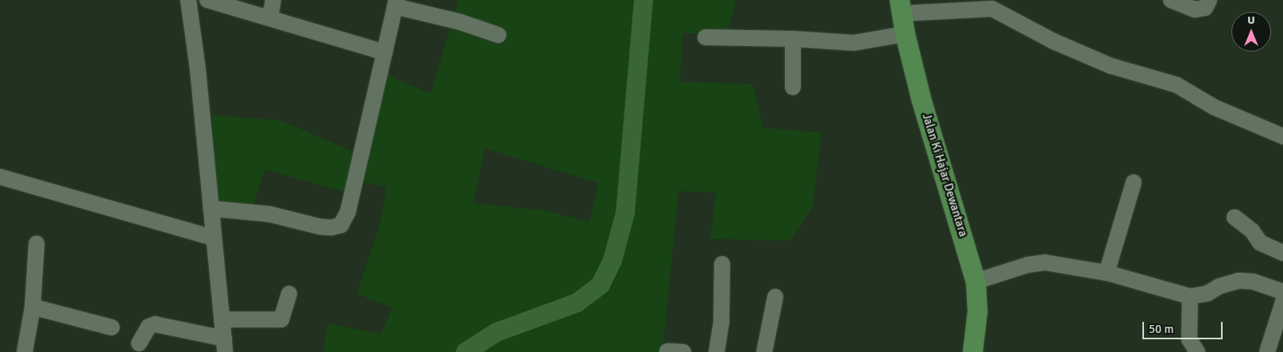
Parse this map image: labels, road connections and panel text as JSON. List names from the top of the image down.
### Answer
{
  "streets": {
    "main road": ["Jalan Ki Hajar Dewantara"]
  },
  "scale_bar": "50 m",
  "north": "top"
}
